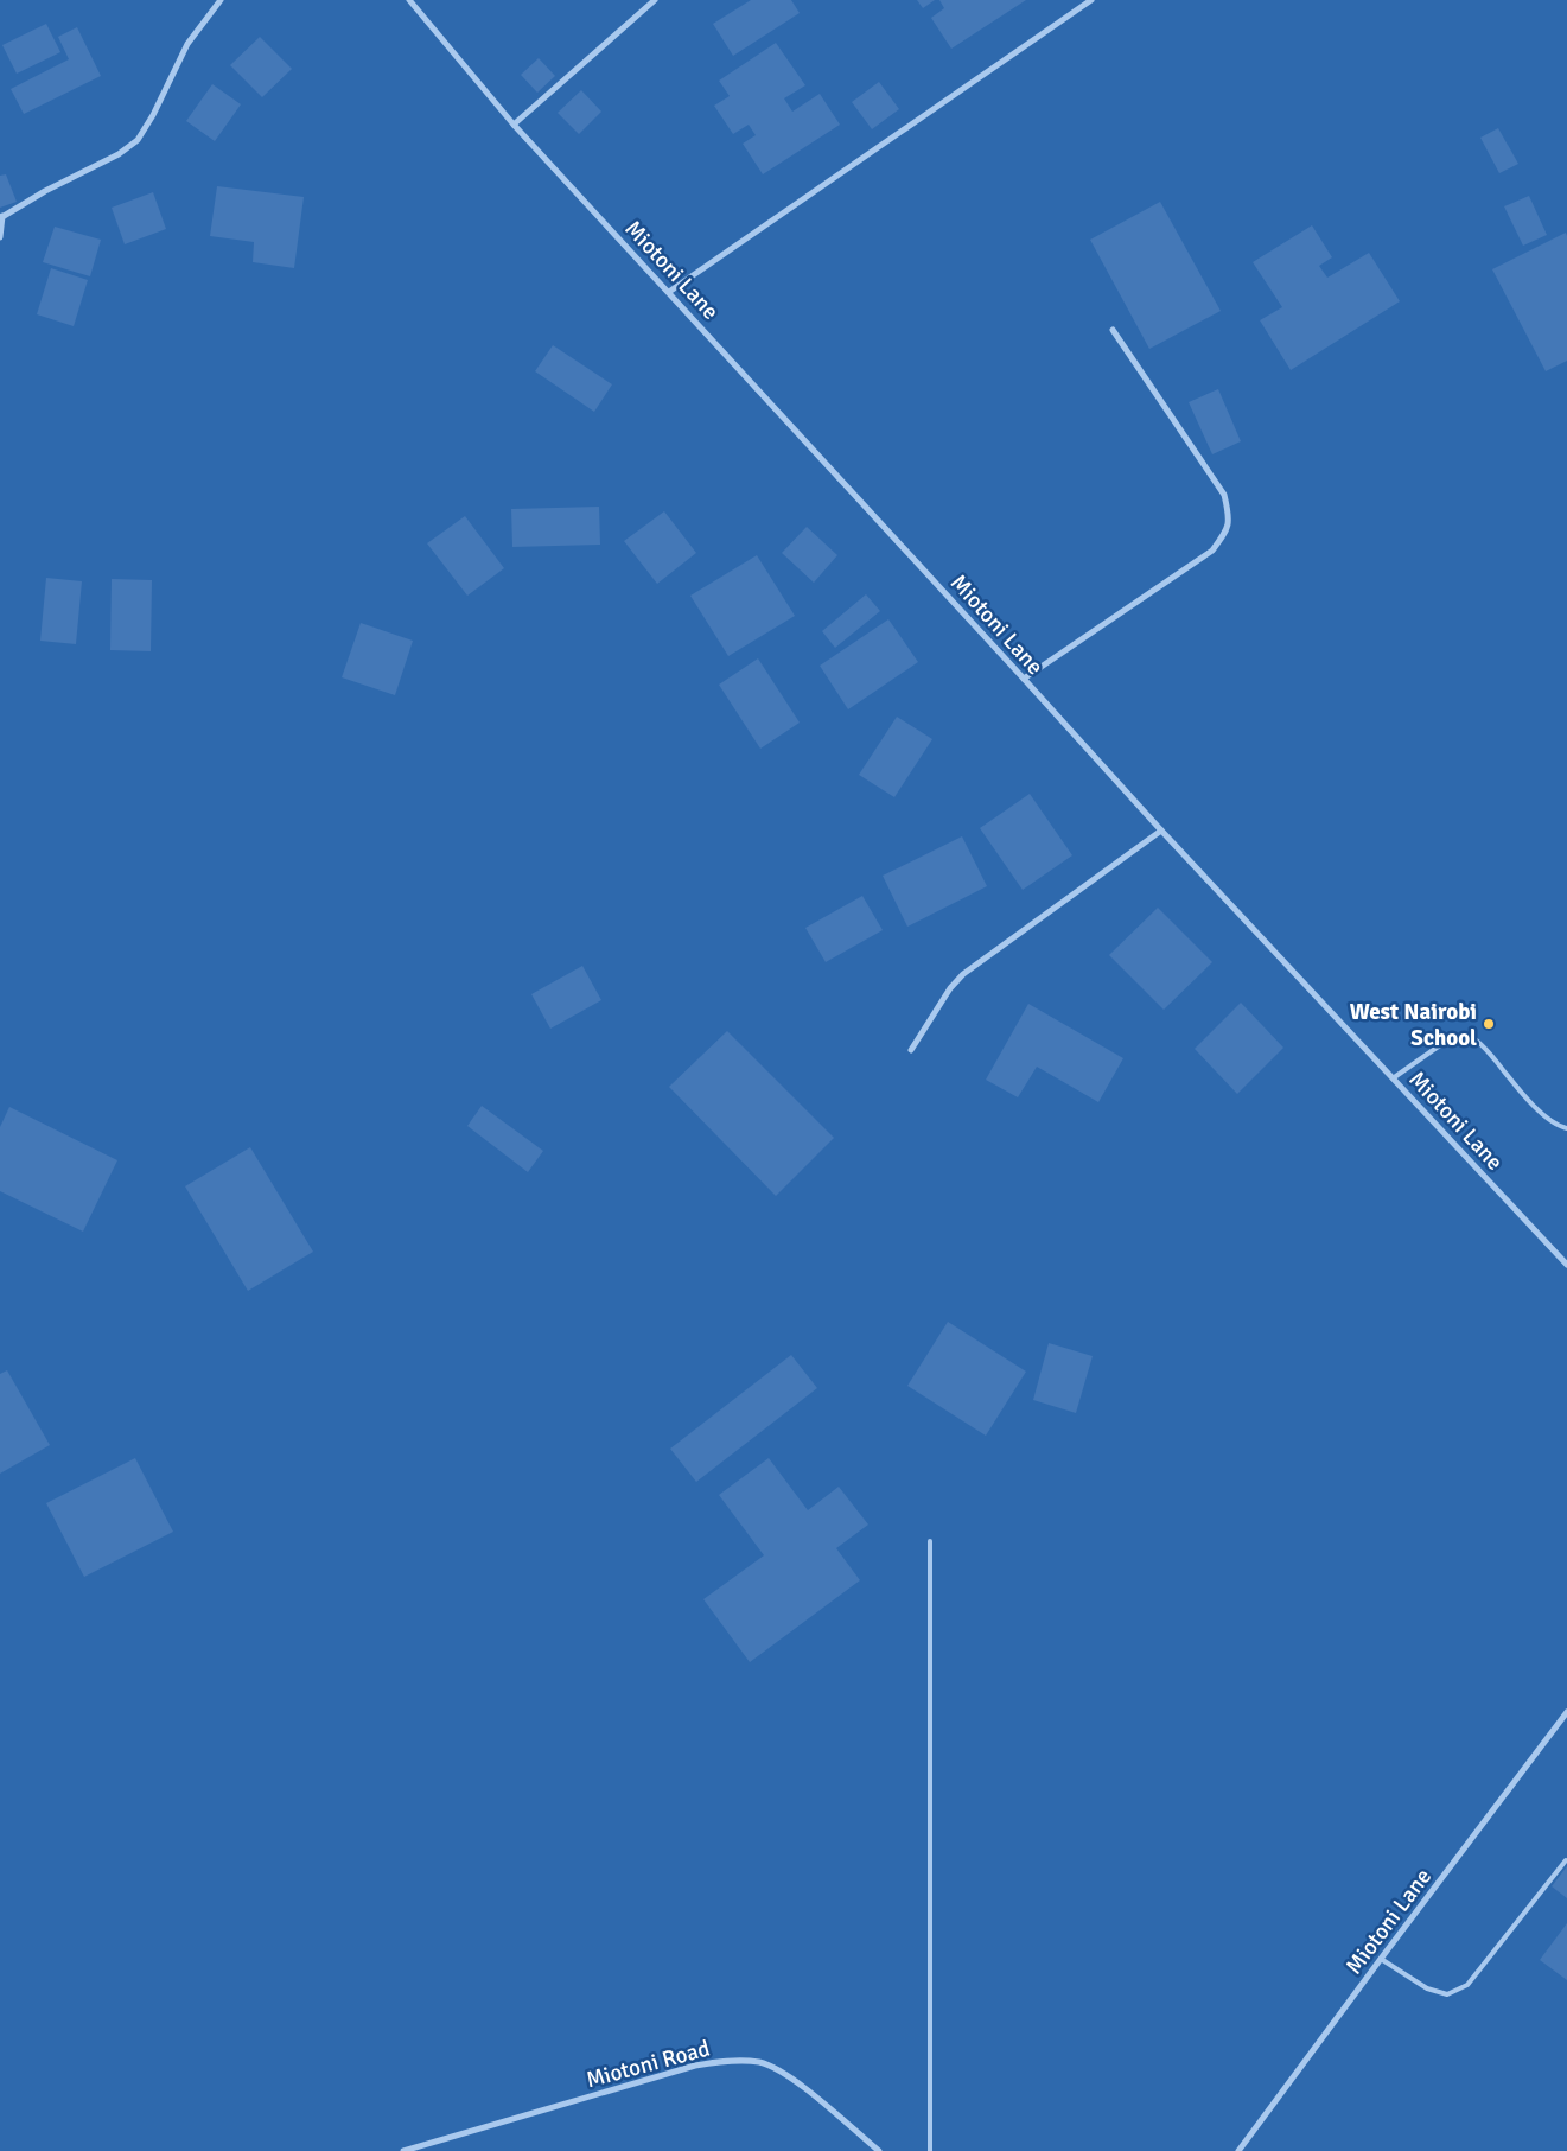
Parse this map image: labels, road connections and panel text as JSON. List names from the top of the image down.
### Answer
{
  "streets": {
    "street": ["Miotoni Lane", "Miotoni Road"]
  },
  "places": ["West Nairobi School"]
}
